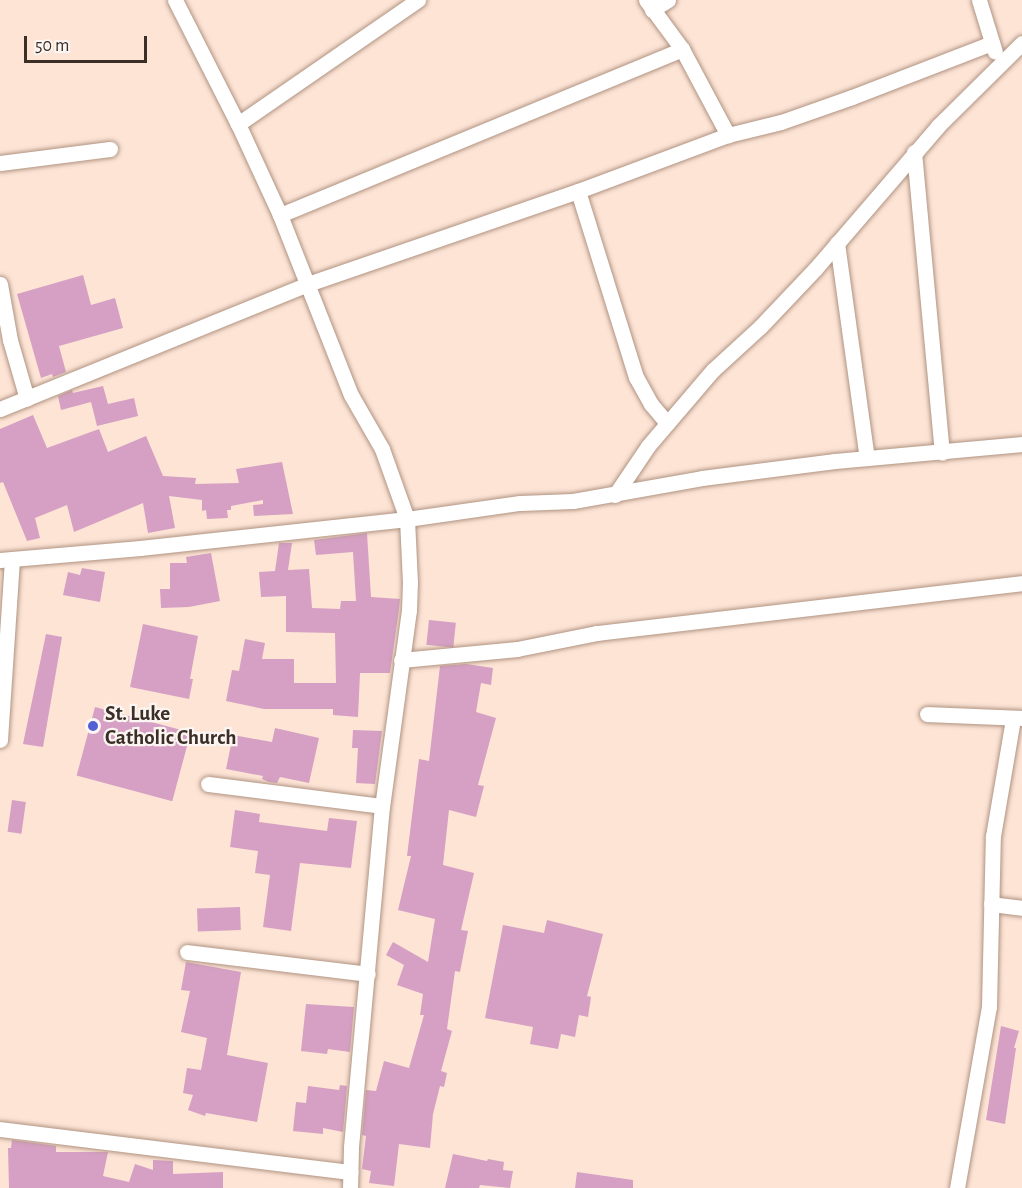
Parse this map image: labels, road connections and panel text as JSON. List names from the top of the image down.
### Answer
{
  "places": ["St. Luke Catholic Church"],
  "scale_bar": "50 m"
}
